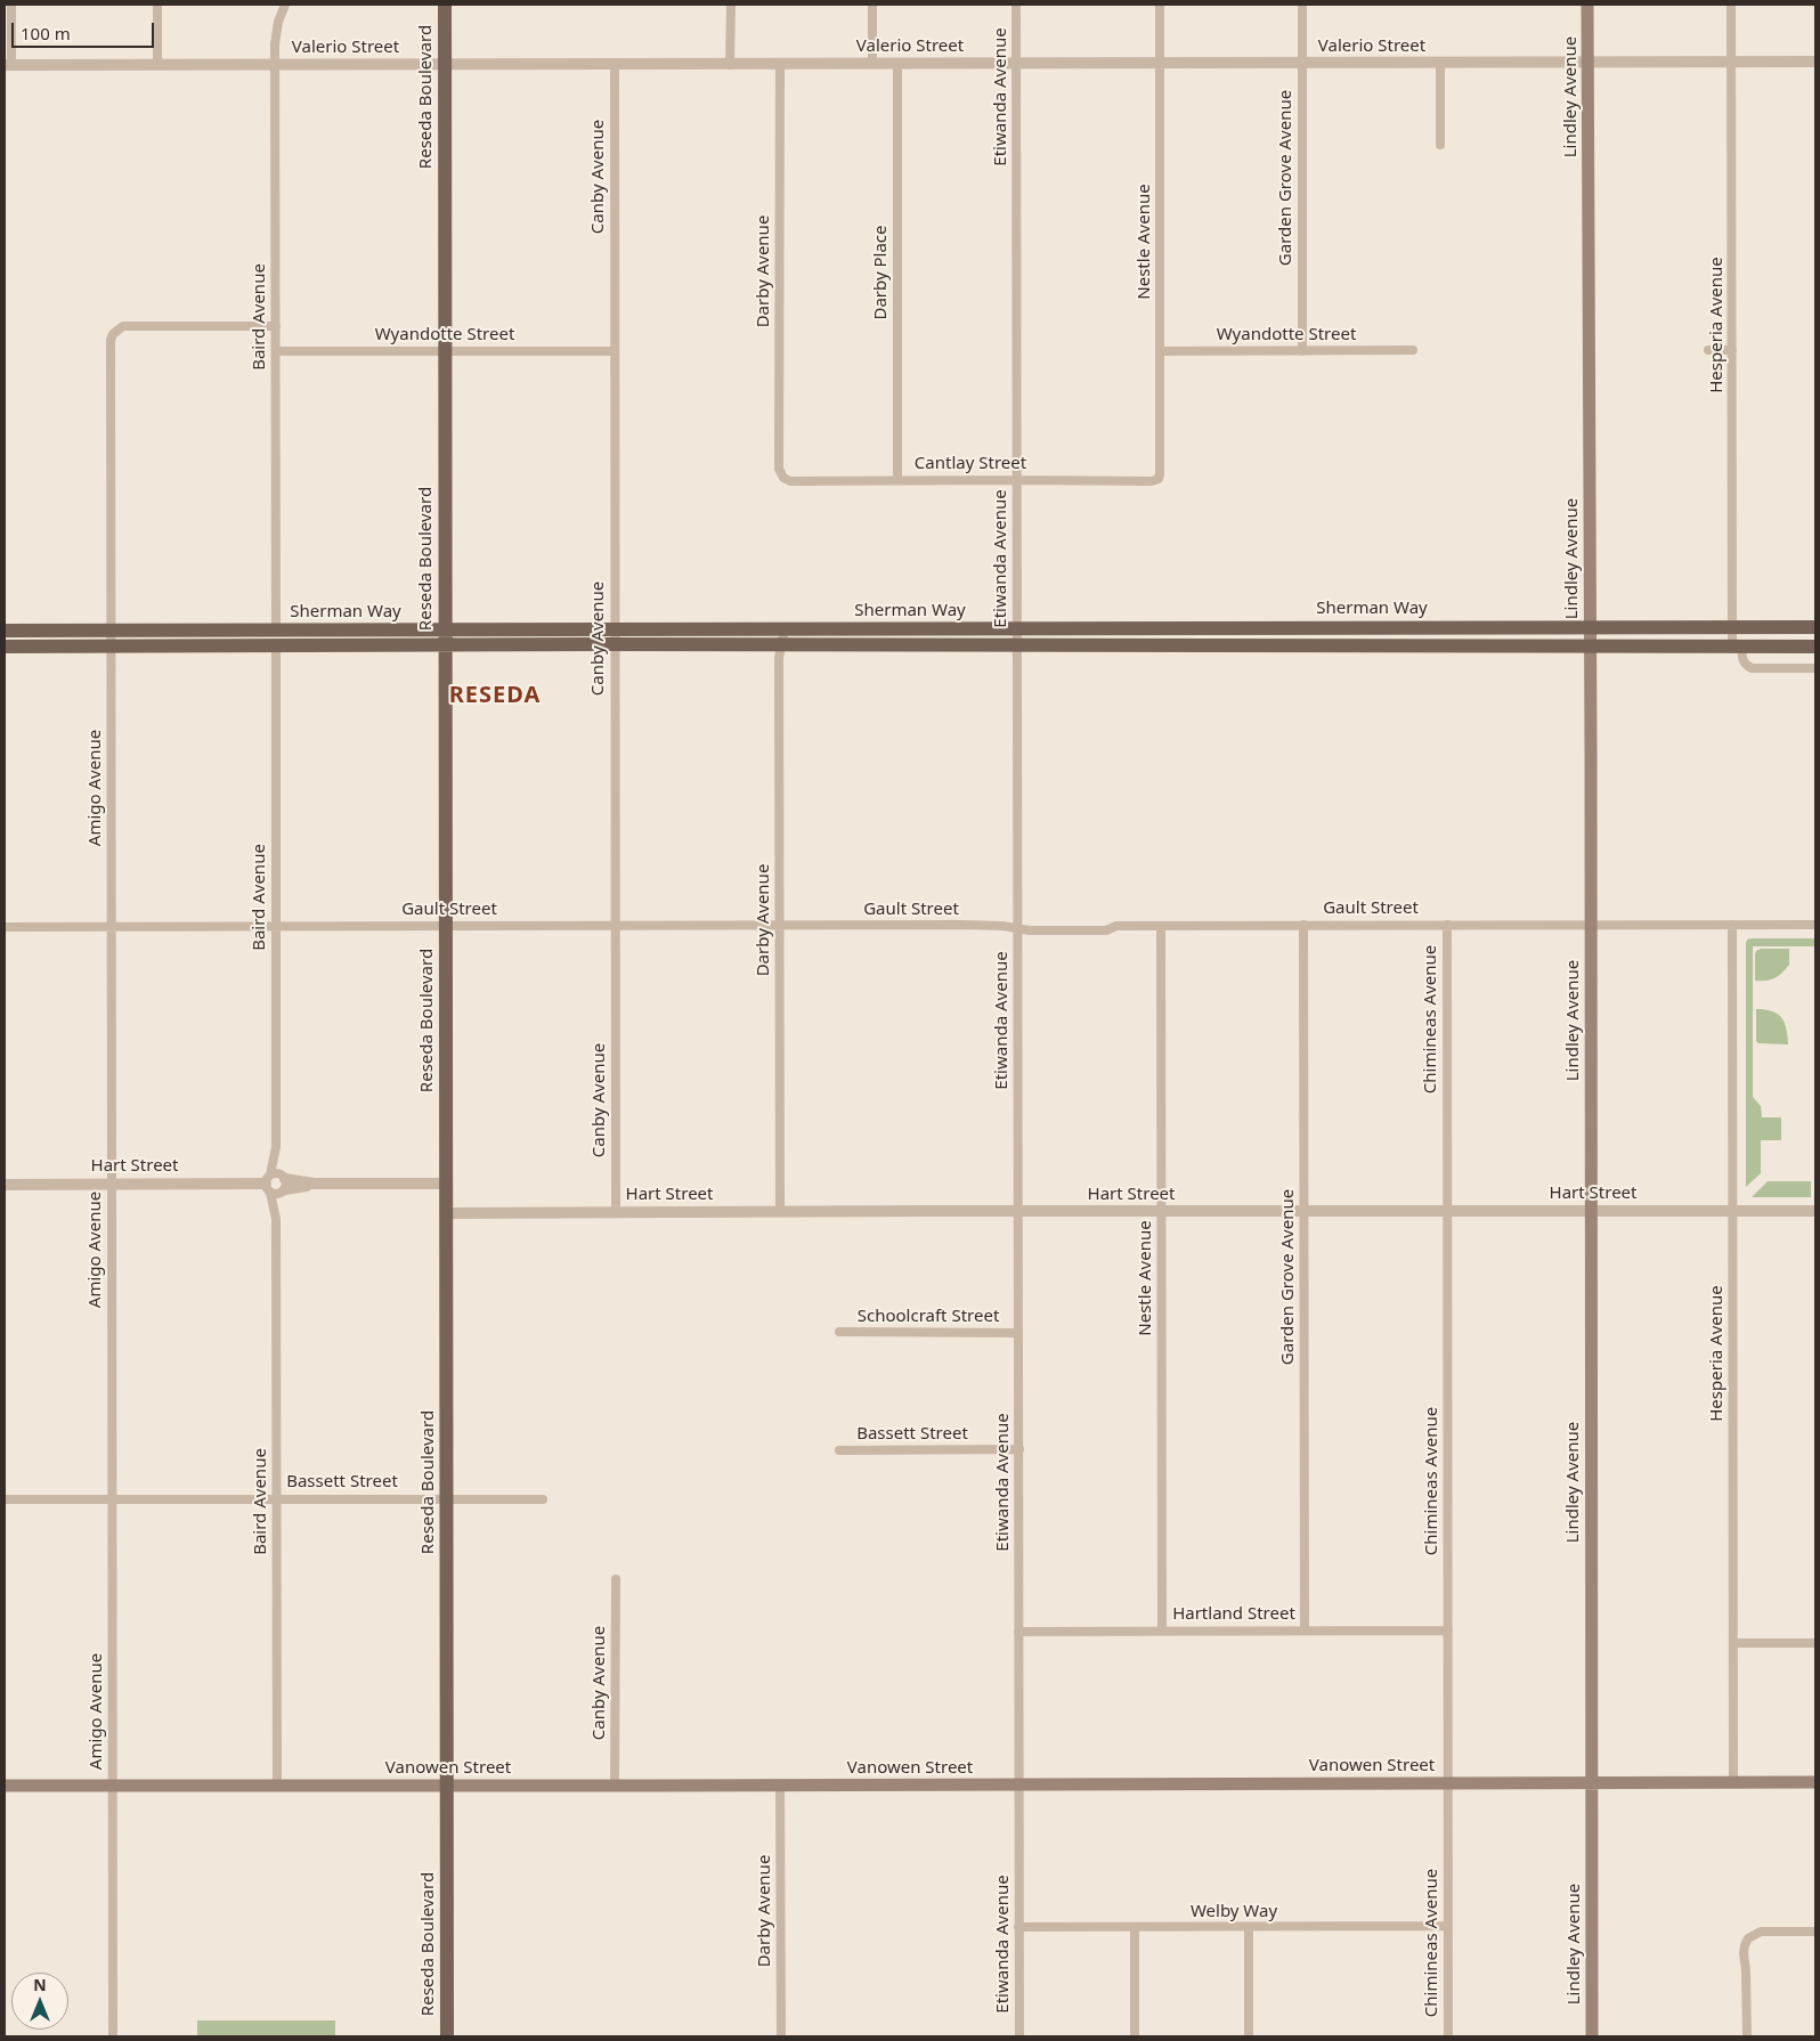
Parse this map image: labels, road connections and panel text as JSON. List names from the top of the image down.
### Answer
{
  "streets": {
    "main road": [
      "Reseda Boulevard",
      "Lindley Avenue",
      "Sherman Way",
      "Vanowen Street"
    ],
    "street": [
      "Valerio Street",
      "Etiwanda Avenue",
      "Canby Avenue",
      "Garden Grove Avenue",
      "Nestle Avenue",
      "Darby Avenue",
      "Darby Place",
      "Baird Avenue",
      "Hesperia Avenue",
      "Wyandotte Street",
      "Cantlay Street",
      "Amigo Avenue",
      "Gault Street",
      "Chimineas Avenue",
      "Hart Street",
      "Schoolcraft Street",
      "Bassett Street",
      "Hartland Street",
      "Welby Way"
    ]
  },
  "crossings": [
    ["Valerio Street", "Reseda Boulevard"],
    ["Valerio Street", "Etiwanda Avenue"],
    ["Valerio Street", "Lindley Avenue"],
    ["Valerio Street", "Canby Avenue"],
    ["Valerio Street", "Garden Grove Avenue"],
    ["Valerio Street", "Nestle Avenue"],
    ["Valerio Street", "Darby Avenue"],
    ["Valerio Street", "Darby Place"],
    ["Valerio Street", "Baird Avenue"],
    ["Valerio Street", "Hesperia Avenue"],
    ["Reseda Boulevard", "Wyandotte Street"],
    ["Reseda Boulevard", "Sherman Way"],
    ["Reseda Boulevard", "Gault Street"],
    ["Reseda Boulevard", "Hart Street"],
    ["Reseda Boulevard", "Bassett Street"],
    ["Reseda Boulevard", "Vanowen Street"],
    ["Etiwanda Avenue", "Cantlay Street"],
    ["Etiwanda Avenue", "Sherman Way"],
    ["Etiwanda Avenue", "Gault Street"],
    ["Etiwanda Avenue", "Hart Street"],
    ["Etiwanda Avenue", "Schoolcraft Street"],
    ["Etiwanda Avenue", "Bassett Street"],
    ["Etiwanda Avenue", "Hartland Street"],
    ["Etiwanda Avenue", "Vanowen Street"],
    ["Etiwanda Avenue", "Welby Way"],
    ["Lindley Avenue", "Sherman Way"],
    ["Lindley Avenue", "Gault Street"],
    ["Lindley Avenue", "Hart Street"],
    ["Lindley Avenue", "Vanowen Street"],
    ["Canby Avenue", "Wyandotte Street"],
    ["Canby Avenue", "Sherman Way"],
    ["Canby Avenue", "Gault Street"],
    ["Canby Avenue", "Hart Street"],
    ["Canby Avenue", "Vanowen Street"],
    ["Garden Grove Avenue", "Wyandotte Street"],
    ["Garden Grove Avenue", "Gault Street"],
    ["Garden Grove Avenue", "Hart Street"],
    ["Garden Grove Avenue", "Hartland Street"],
    ["Nestle Avenue", "Wyandotte Street"],
    ["Nestle Avenue", "Cantlay Street"],
    ["Nestle Avenue", "Gault Street"],
    ["Nestle Avenue", "Hart Street"],
    ["Nestle Avenue", "Hartland Street"],
    ["Darby Avenue", "Cantlay Street"],
    ["Darby Avenue", "Sherman Way"],
    ["Darby Avenue", "Gault Street"],
    ["Darby Avenue", "Hart Street"],
    ["Darby Avenue", "Vanowen Street"],
    ["Darby Place", "Cantlay Street"],
    ["Baird Avenue", "Wyandotte Street"],
    ["Baird Avenue", "Sherman Way"],
    ["Baird Avenue", "Amigo Avenue"],
    ["Baird Avenue", "Gault Street"],
    ["Baird Avenue", "Hart Street"],
    ["Baird Avenue", "Bassett Street"],
    ["Baird Avenue", "Vanowen Street"],
    ["Hesperia Avenue", "Sherman Way"],
    ["Hesperia Avenue", "Gault Street"],
    ["Hesperia Avenue", "Hart Street"],
    ["Hesperia Avenue", "Vanowen Street"],
    ["Sherman Way", "Amigo Avenue"],
    ["Amigo Avenue", "Gault Street"],
    ["Amigo Avenue", "Hart Street"],
    ["Amigo Avenue", "Bassett Street"],
    ["Amigo Avenue", "Vanowen Street"],
    ["Gault Street", "Chimineas Avenue"],
    ["Chimineas Avenue", "Hart Street"],
    ["Chimineas Avenue", "Hartland Street"],
    ["Chimineas Avenue", "Vanowen Street"],
    ["Chimineas Avenue", "Welby Way"]
  ],
  "districts": ["RESEDA"],
  "scale_bar": "100 m",
  "north": "top"
}
